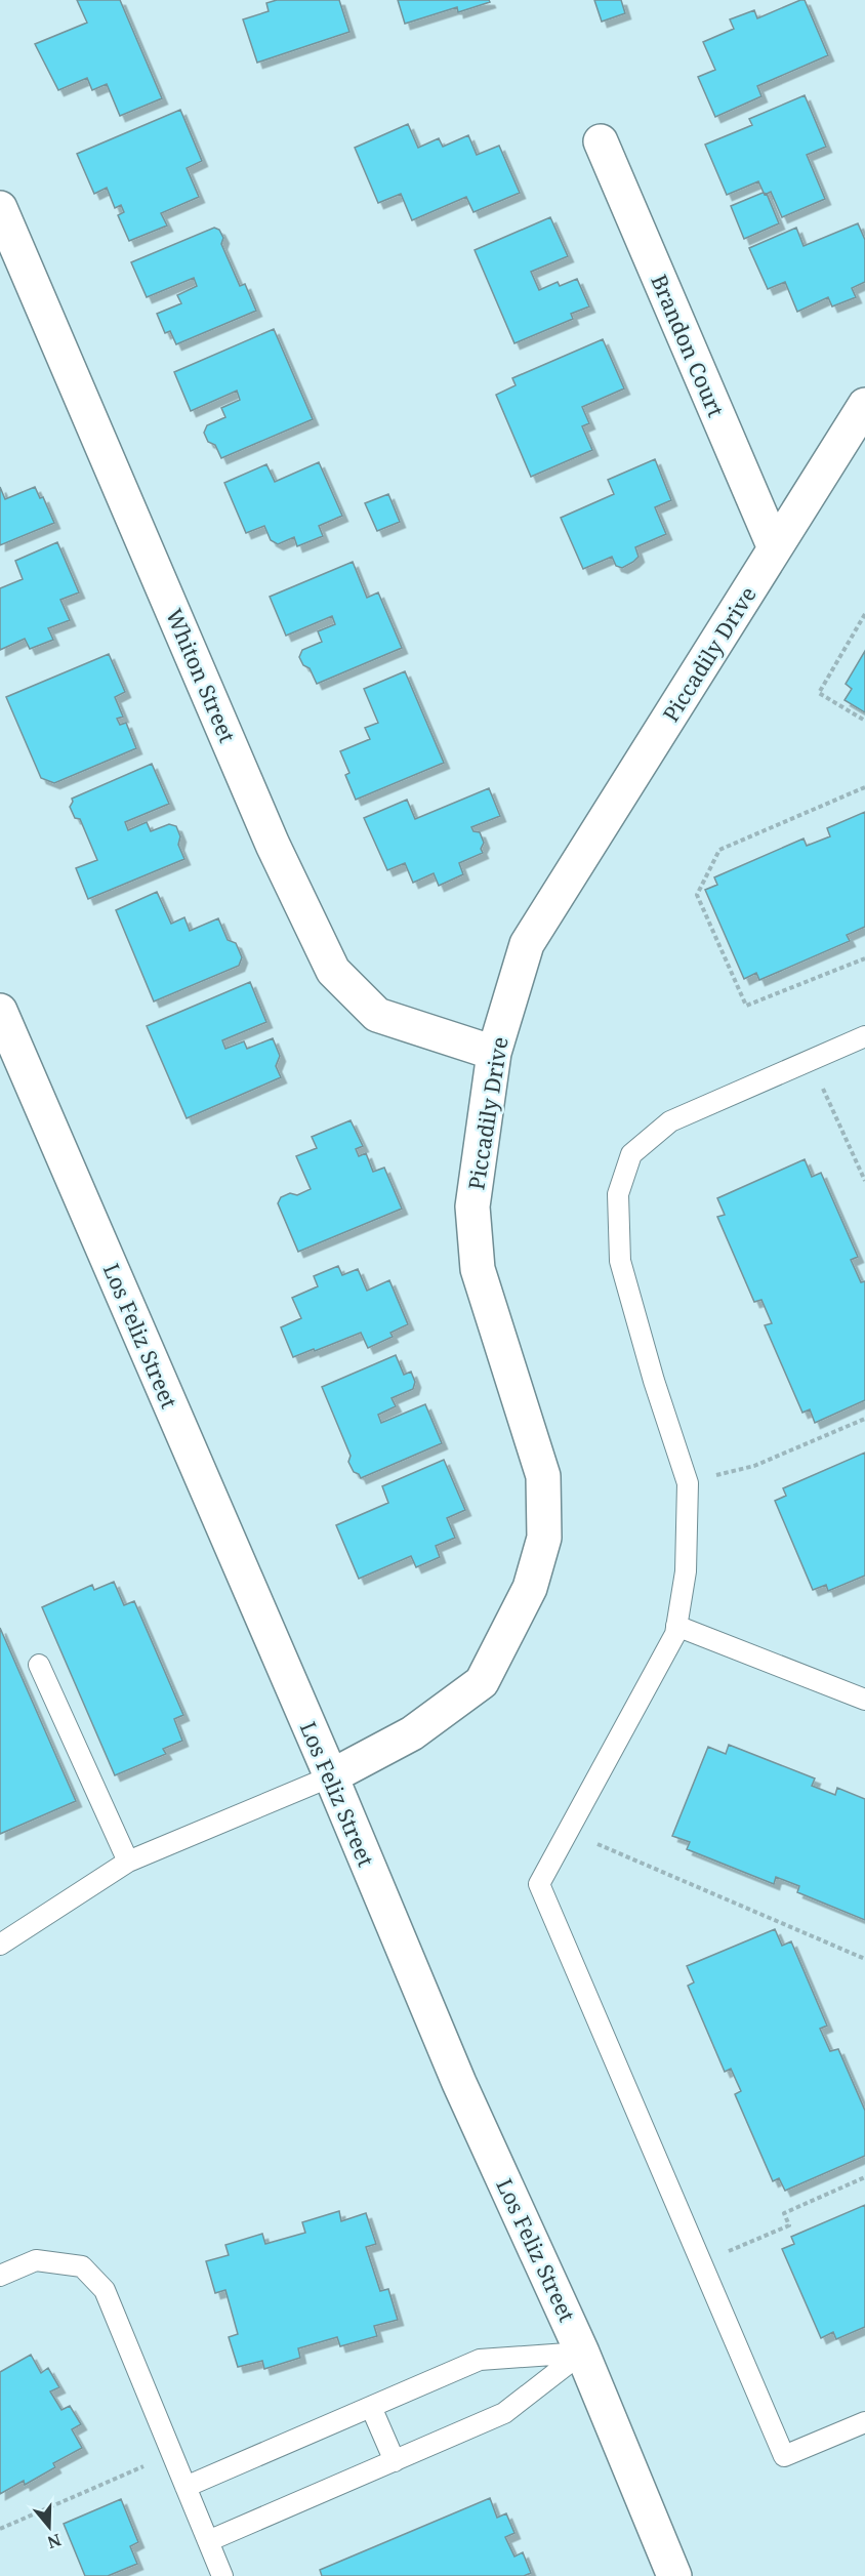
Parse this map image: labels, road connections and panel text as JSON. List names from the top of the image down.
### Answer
{
  "streets": {
    "street": [
      "Brandon Court",
      "Piccadily Drive",
      "Whiton Street",
      "Los Feliz Street"
    ]
  },
  "crossings": [
    ["Brandon Court", "Piccadily Drive"],
    ["Piccadily Drive", "Whiton Street"],
    ["Piccadily Drive", "Los Feliz Street"]
  ],
  "north": "bottom"
}
